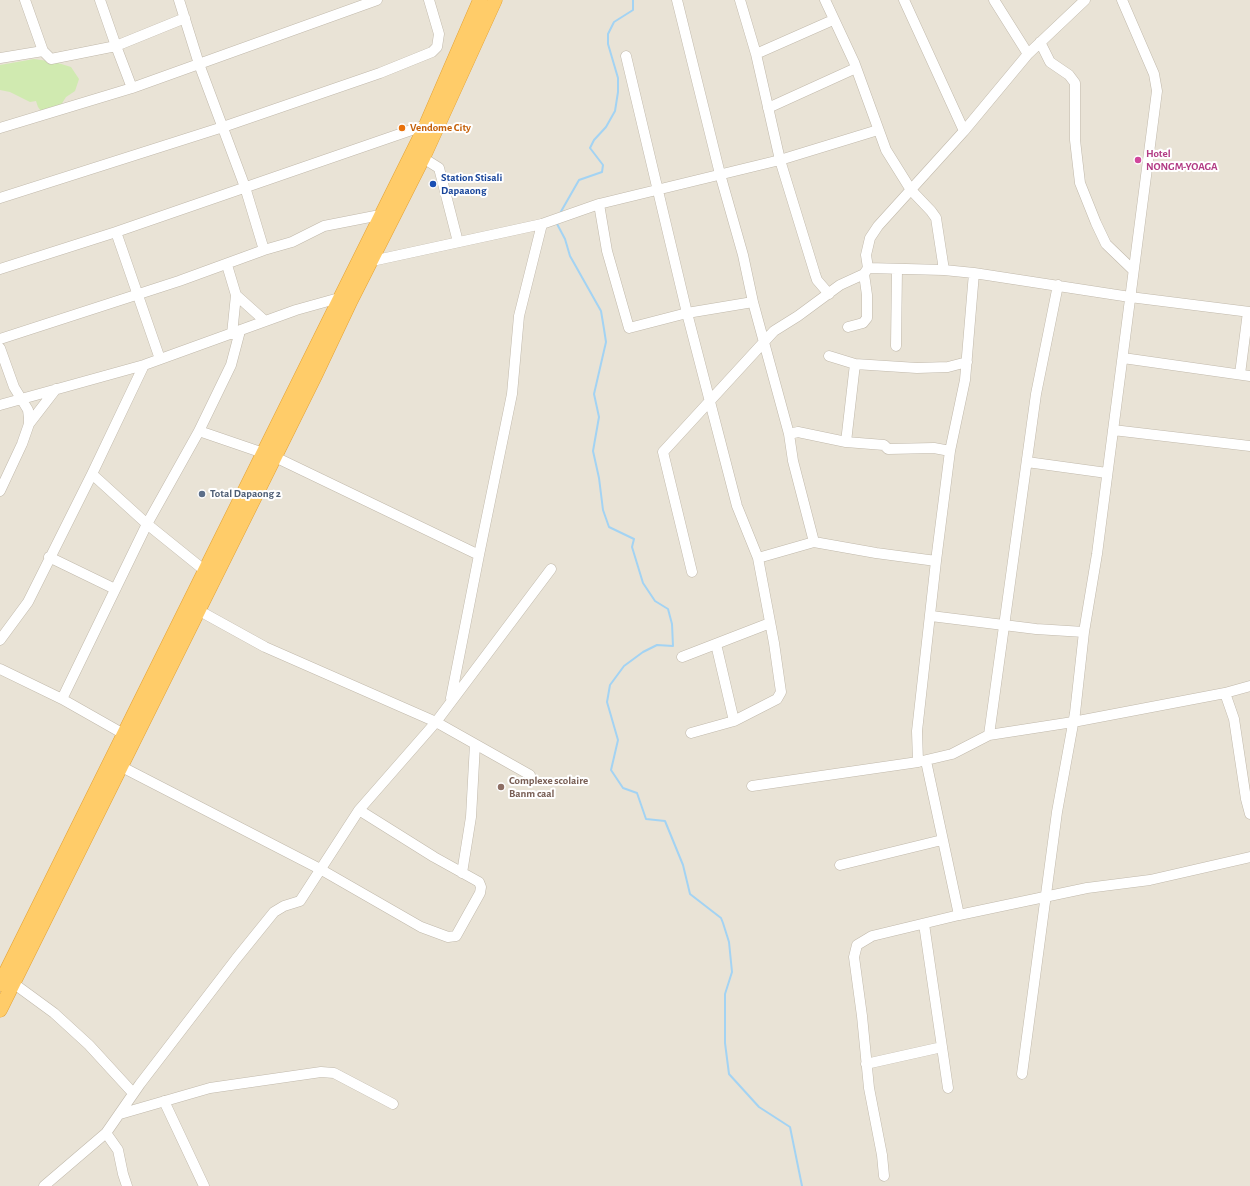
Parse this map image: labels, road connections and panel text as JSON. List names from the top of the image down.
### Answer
{
  "places": [
    "Vendome City",
    "Hotel NONGM-YOAGA",
    "Station Stisali Dapaaong",
    "Total Dapaong 2",
    "Complexe scolaire Banm caal"
  ]
}
